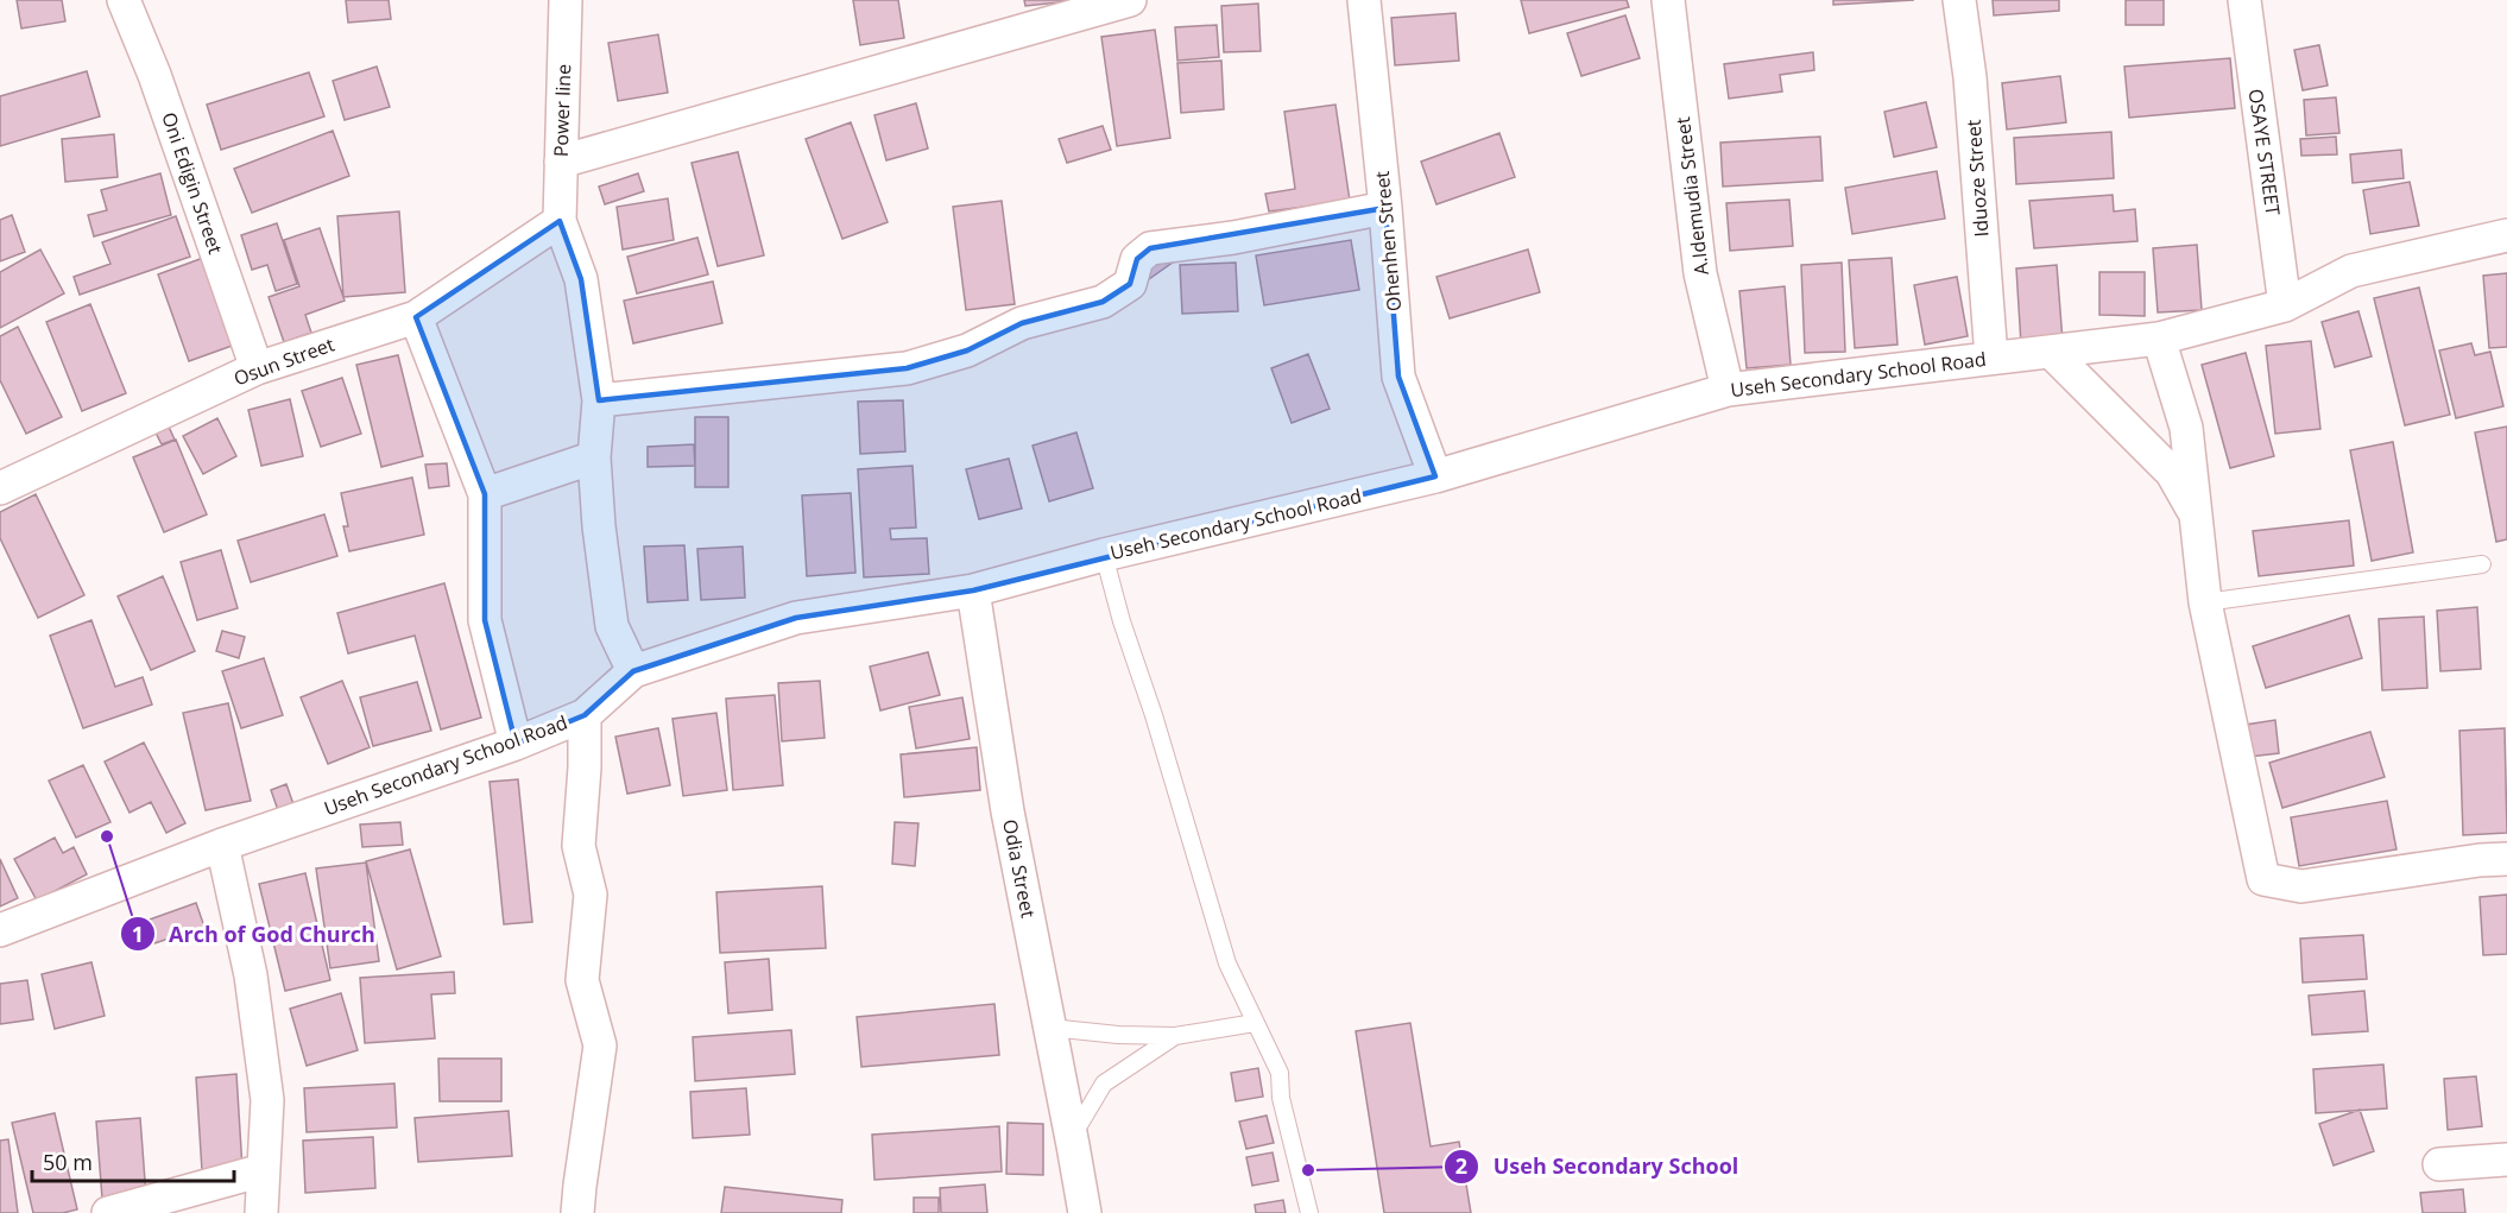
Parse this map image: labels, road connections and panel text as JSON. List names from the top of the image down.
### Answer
{
  "streets": {
    "street": [
      "Power line",
      "OSAYE STREET",
      "Iduoze Street",
      "Oni Edigin Street",
      "A.Idemudia Street",
      "Ohenhen Street",
      "Osun Street",
      "Useh Secondary School Road",
      "Odia Street"
    ]
  },
  "crossings": [
    ["Power line", "Osun Street"],
    ["OSAYE STREET", "Useh Secondary School Road"],
    ["Iduoze Street", "Useh Secondary School Road"],
    ["Oni Edigin Street", "Osun Street"],
    ["A.Idemudia Street", "Useh Secondary School Road"],
    ["Ohenhen Street", "Useh Secondary School Road"],
    ["Useh Secondary School Road", "Odia Street"]
  ],
  "places": ["Arch of God Church", "Useh Secondary School"],
  "scale_bar": "50 m"
}
